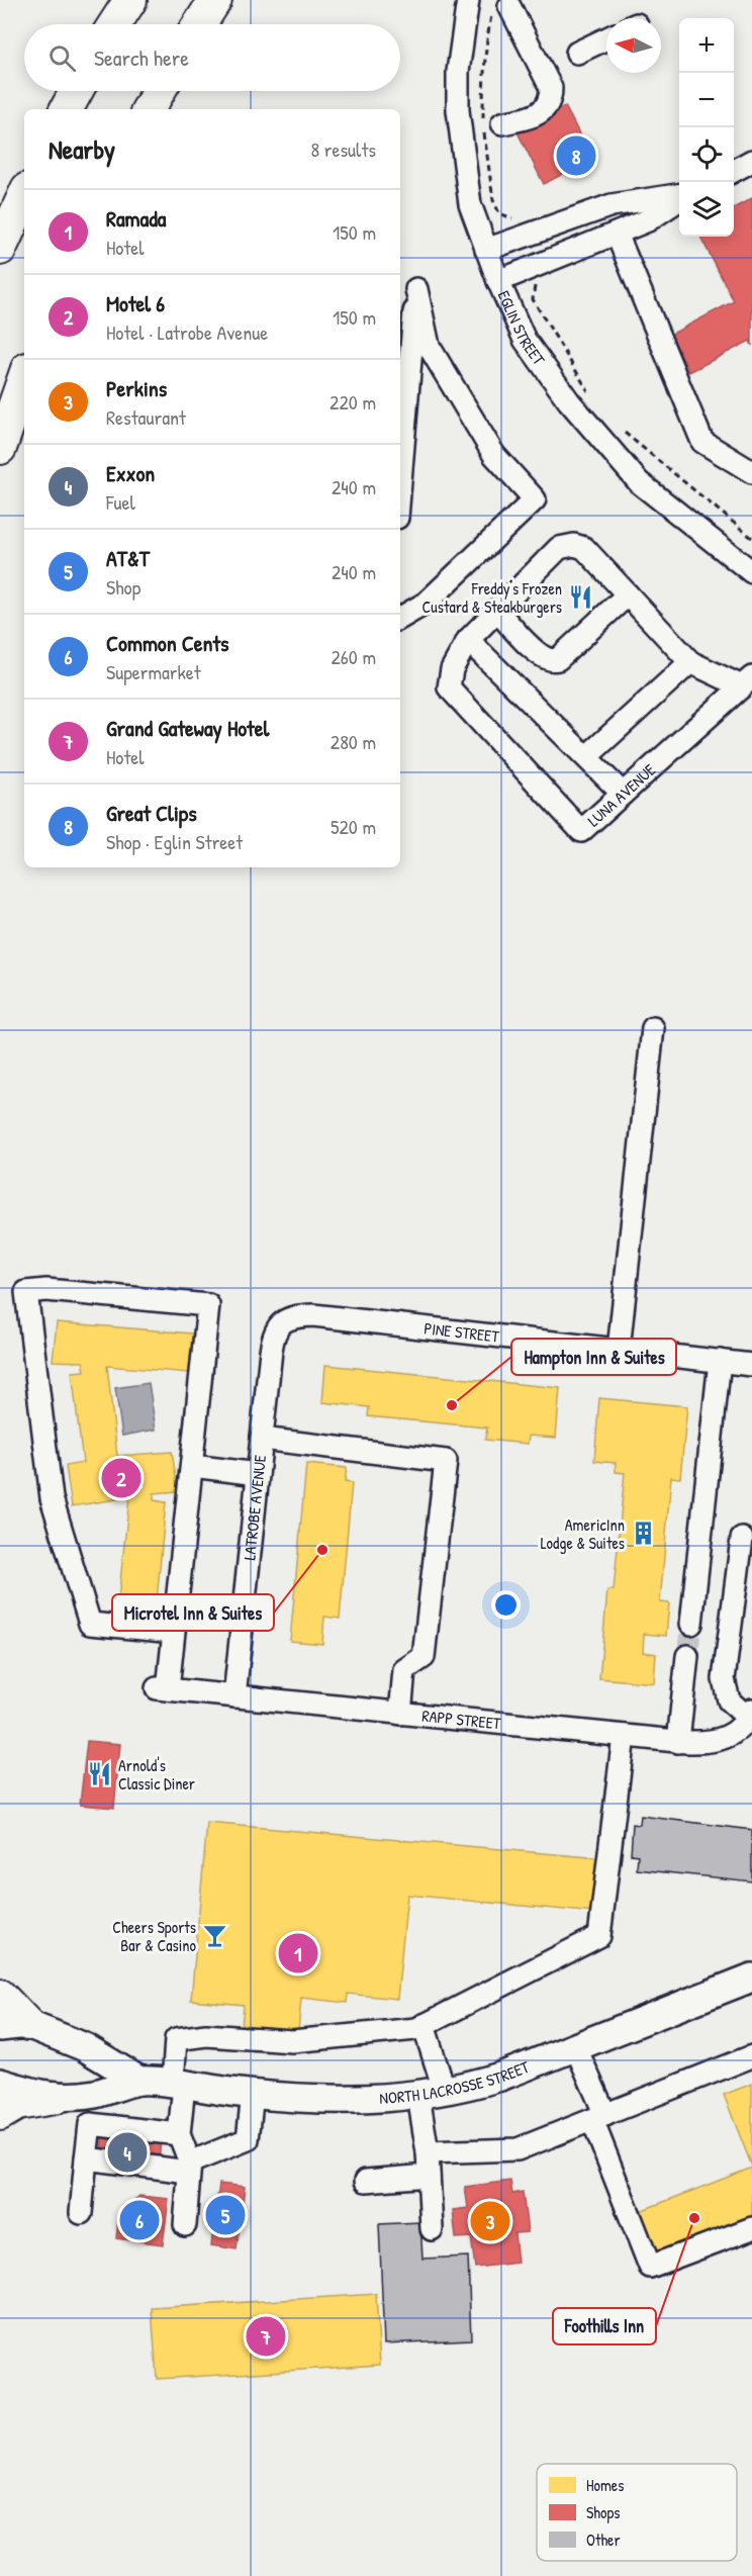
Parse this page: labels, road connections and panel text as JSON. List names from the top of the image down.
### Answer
{
  "streets": {
    "main road": ["NORTH LACROSSE STREET"],
    "street": [
      "EGLIN STREET",
      "LUNA AVENUE",
      "PINE STREET",
      "LATROBE AVENUE",
      "RAPP STREET"
    ]
  },
  "crossings": [
    ["PINE STREET", "LATROBE AVENUE"],
    ["LATROBE AVENUE", "RAPP STREET"]
  ],
  "places": {
    "restaurant": ["Freddy's Frozen Custard & Steakburgers", "Arnold's Classic Diner"],
    "other": ["Hampton Inn & Suites", "Microtel Inn & Suites", "Foothills Inn"],
    "building": ["AmericInn Lodge & Suites"],
    "bar": ["Cheers Sports Bar & Casino"]
  },
  "legend": ["Homes", "Shops", "Other"],
  "north": "left",
  "page": {
    "map_buttons": ["+", "−"],
    "search": "Search here",
    "heading": ["Nearby", "8 results"],
    "pins": [
      "8",
      "2",
      "1",
      "4",
      "5",
      "6",
      "3",
      "7"
    ],
    "list": [
      {
        "mark": "1",
        "name": "Ramada",
        "note": "Hotel",
        "value": "150 m"
      },
      {
        "mark": "2",
        "name": "Motel 6",
        "note": "Hotel · Latrobe Avenue",
        "value": "150 m"
      },
      {
        "mark": "3",
        "name": "Perkins",
        "note": "Restaurant",
        "value": "220 m"
      },
      {
        "mark": "4",
        "name": "Exxon",
        "note": "Fuel",
        "value": "240 m"
      },
      {
        "mark": "5",
        "name": "AT&T",
        "note": "Shop",
        "value": "240 m"
      },
      {
        "mark": "6",
        "name": "Common Cents",
        "note": "Supermarket",
        "value": "260 m"
      },
      {
        "mark": "7",
        "name": "Grand Gateway Hotel",
        "note": "Hotel",
        "value": "280 m"
      },
      {
        "mark": "8",
        "name": "Great Clips",
        "note": "Shop · Eglin Street",
        "value": "520 m"
      }
    ]
  }
}
